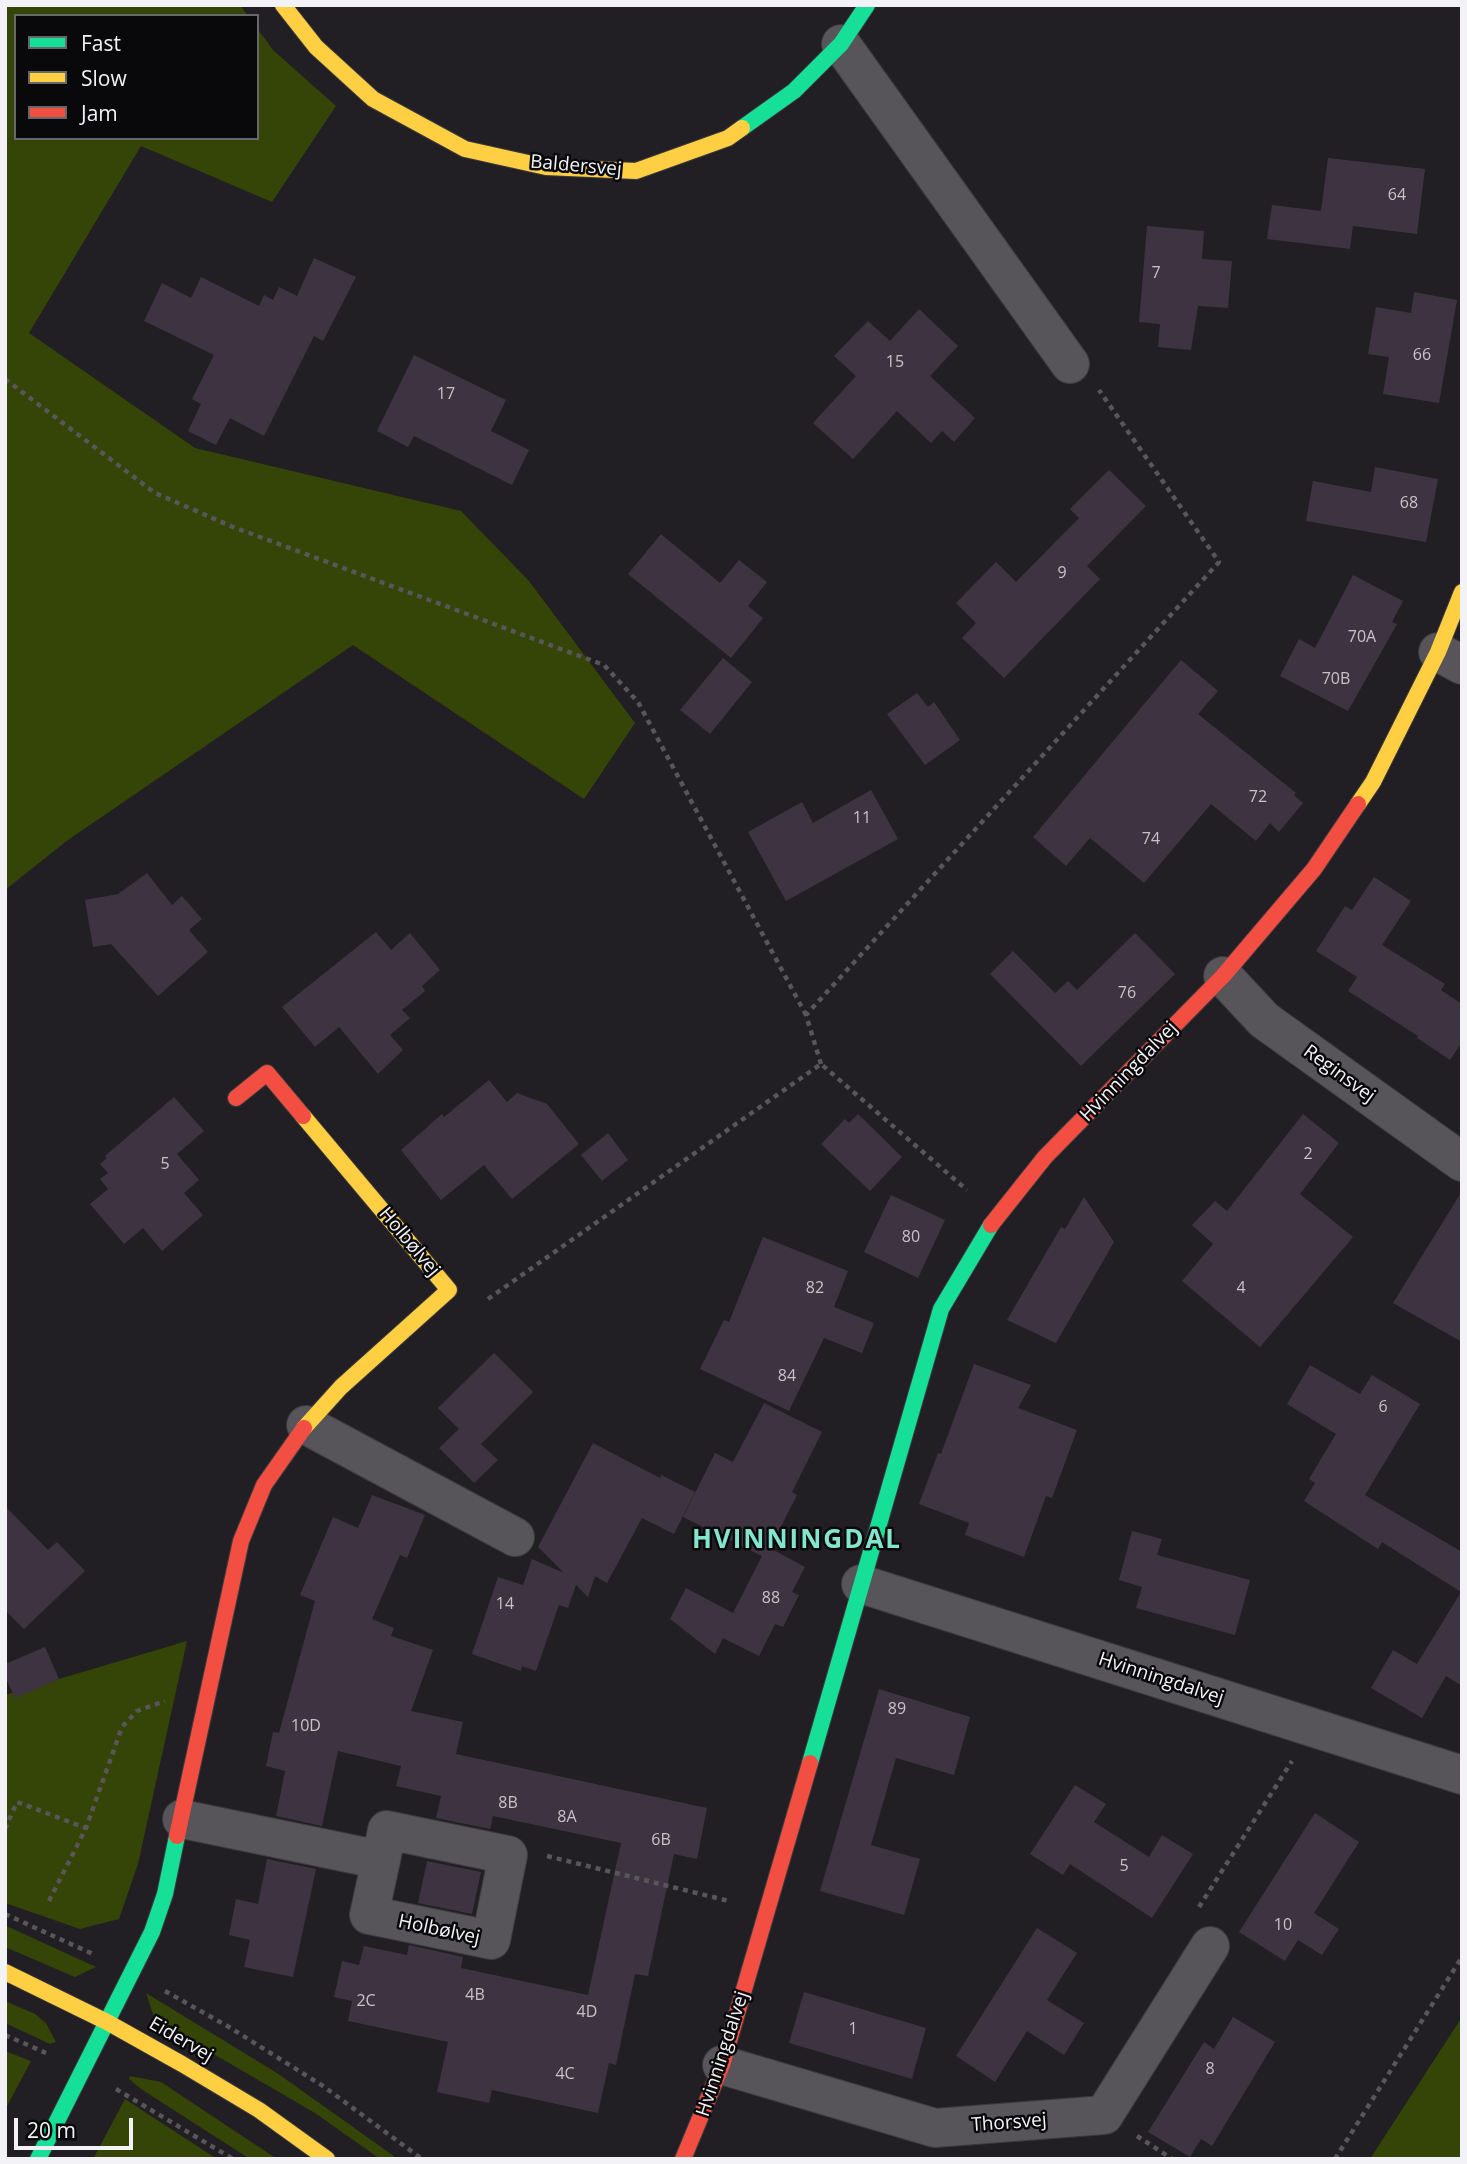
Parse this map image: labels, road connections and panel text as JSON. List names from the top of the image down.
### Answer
{
  "streets": {
    "street": [
      "Baldersvej",
      "Hvinningdalvej",
      "Reginsvej",
      "Holbølvej",
      "Eidervej",
      "Thorsvej"
    ]
  },
  "crossings": [
    ["Hvinningdalvej", "Reginsvej"],
    ["Hvinningdalvej", "Thorsvej"],
    ["Holbølvej", "Eidervej"]
  ],
  "districts": ["HVINNINGDAL"],
  "house_numbers": [
    "64",
    "7",
    "66",
    "15",
    "17",
    "68",
    "9",
    "70A",
    "70B",
    "72",
    "11",
    "74",
    "76",
    "2",
    "5",
    "80",
    "82",
    "4",
    "84",
    "6",
    "88",
    "14",
    "89",
    "10D",
    "8B",
    "8A",
    "6B",
    "5",
    "10",
    "4B",
    "2C",
    "4D",
    "1",
    "8",
    "4C"
  ],
  "legend": ["Fast", "Slow", "Jam"],
  "scale_bar": "20 m"
}
